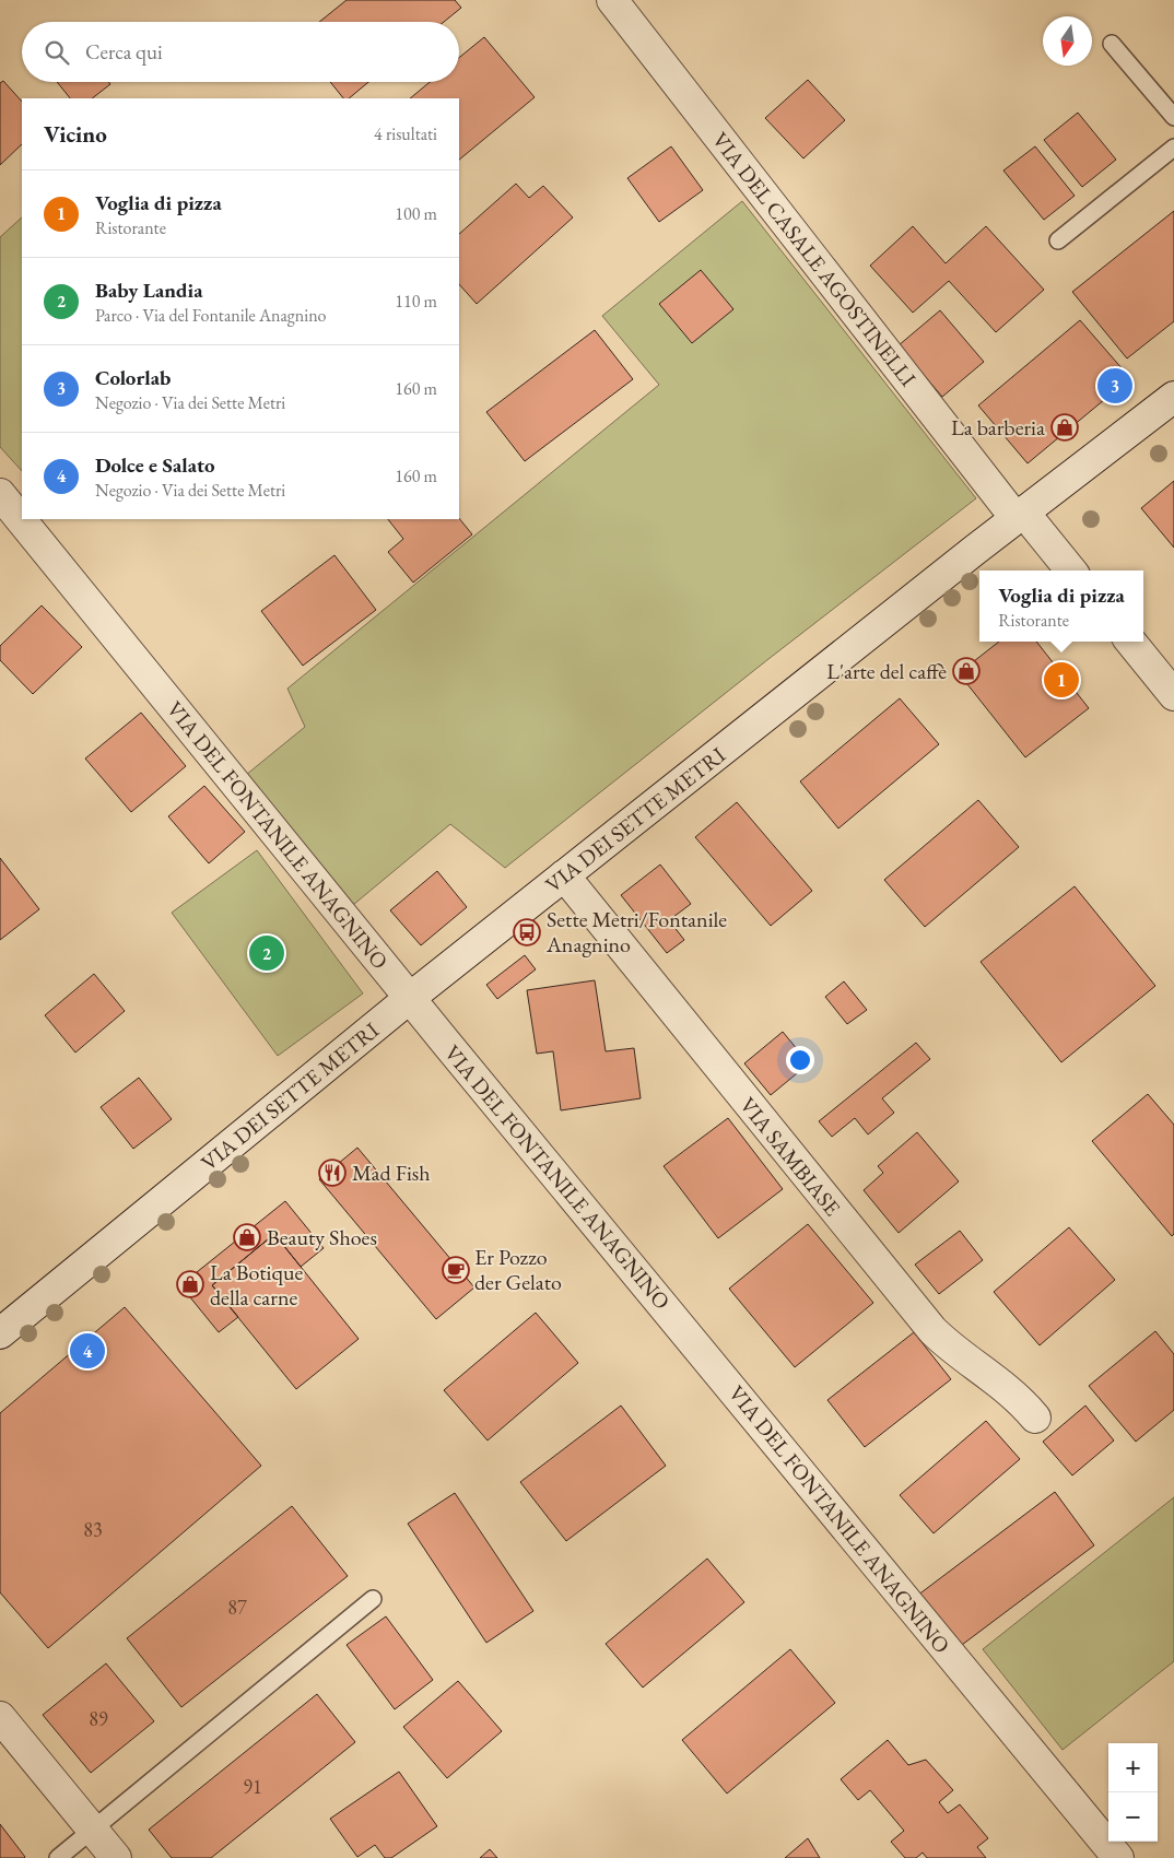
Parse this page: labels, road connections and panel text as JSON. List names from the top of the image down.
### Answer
{
  "streets": {
    "street": [
      "VIA DEL CASALE AGOSTINELLI",
      "VIA DEI SETTE METRI",
      "VIA DEL FONTANILE ANAGNINO",
      "VIA SAMBIASE"
    ]
  },
  "crossings": [
    ["VIA DEL CASALE AGOSTINELLI", "VIA DEI SETTE METRI"],
    ["VIA DEI SETTE METRI", "VIA DEL FONTANILE ANAGNINO"],
    ["VIA DEI SETTE METRI", "VIA SAMBIASE"]
  ],
  "places": {
    "shop": [
      "La barberia",
      "L'arte del caffè",
      "Beauty Shoes",
      "La Botique della carne"
    ],
    "bus stop": ["Sette Metri/Fontanile Anagnino"],
    "restaurant": ["Mad Fish"],
    "cafe": ["Er Pozzo der Gelato"]
  },
  "house_numbers": [
    "83",
    "87",
    "89",
    "91"
  ],
  "north": "bottom",
  "page": {
    "search": "Cerca qui",
    "heading": ["Vicino", "4 risultati"],
    "list": [
      {
        "mark": "1",
        "name": "Voglia di pizza",
        "note": "Ristorante",
        "value": "100 m"
      },
      {
        "mark": "2",
        "name": "Baby Landia",
        "note": "Parco · Via del Fontanile Anagnino",
        "value": "110 m"
      },
      {
        "mark": "3",
        "name": "Colorlab",
        "note": "Negozio · Via dei Sette Metri",
        "value": "160 m"
      },
      {
        "mark": "4",
        "name": "Dolce e Salato",
        "note": "Negozio · Via dei Sette Metri",
        "value": "160 m"
      }
    ],
    "pins": [
      "3",
      "1",
      "2",
      "4"
    ],
    "popup": ["Voglia di pizza", "Ristorante"],
    "map_buttons": ["+", "−"]
  }
}
